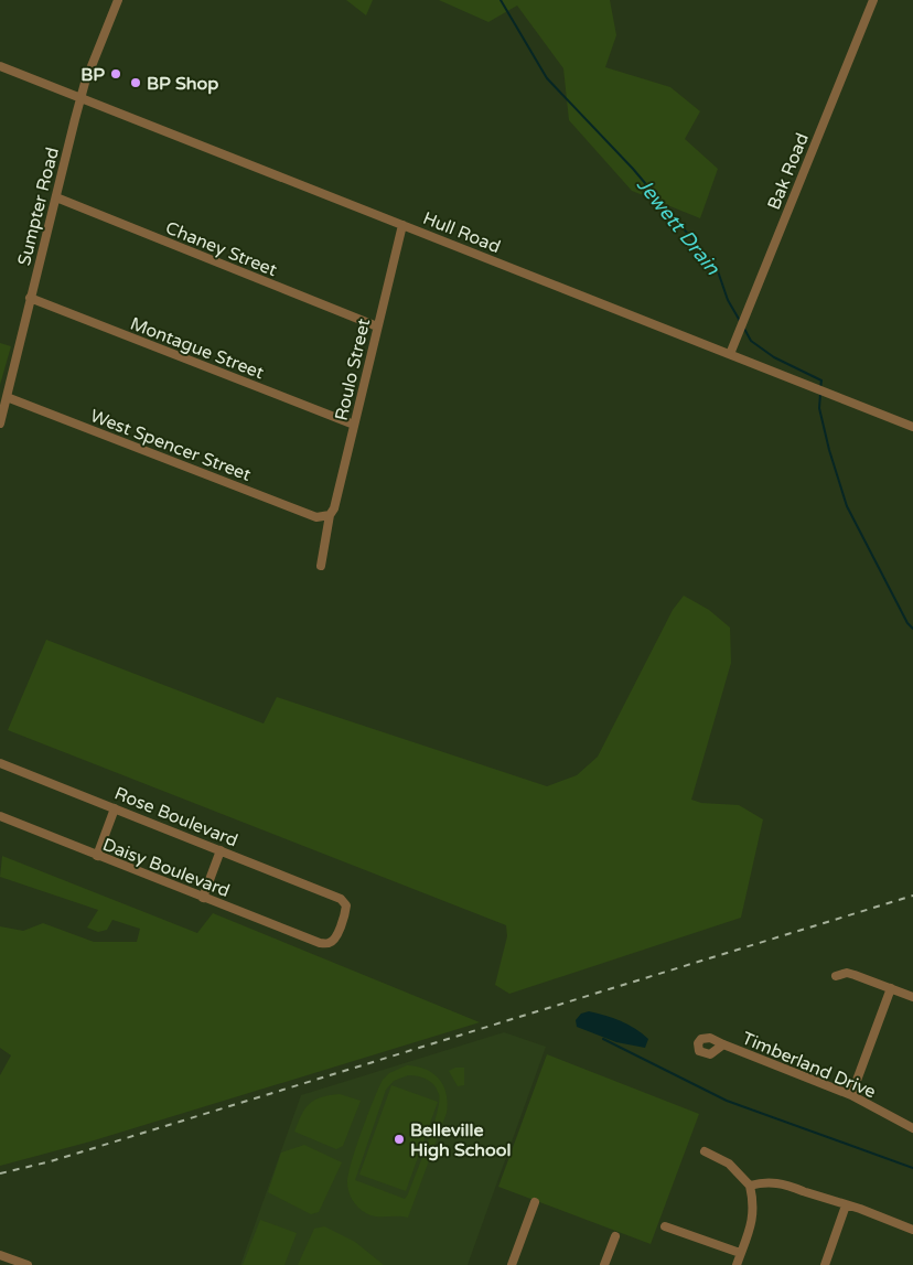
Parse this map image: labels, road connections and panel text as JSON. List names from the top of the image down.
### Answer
{
  "streets": {
    "street": [
      "Bak Road",
      "Sumpter Road",
      "Hull Road",
      "Chaney Street",
      "Montague Street",
      "Roulo Street",
      "West Spencer Street",
      "Rose Boulevard",
      "Daisy Boulevard",
      "Timberland Drive"
    ]
  },
  "crossings": [
    ["Bak Road", "Hull Road"],
    ["Sumpter Road", "Hull Road"],
    ["Sumpter Road", "Chaney Street"],
    ["Sumpter Road", "Montague Street"],
    ["Sumpter Road", "West Spencer Street"],
    ["Hull Road", "Roulo Street"],
    ["Chaney Street", "Roulo Street"],
    ["Montague Street", "Roulo Street"],
    ["Roulo Street", "West Spencer Street"],
    ["Rose Boulevard", "Daisy Boulevard"]
  ],
  "water": ["Jewett Drain"],
  "places": ["BP", "BP Shop", "Belleville High School"]
}
